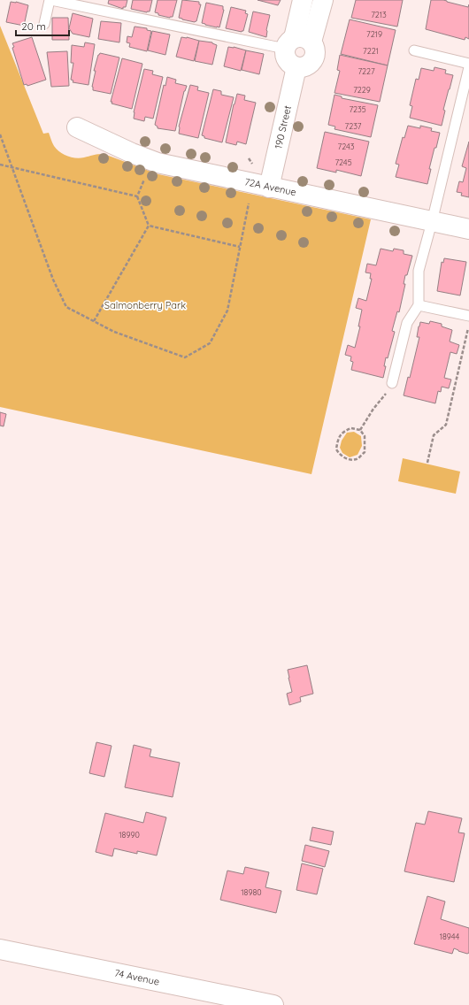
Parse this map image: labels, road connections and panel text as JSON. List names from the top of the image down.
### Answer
{
  "streets": {
    "street": ["190 Street", "72A Avenue", "74 Avenue"]
  },
  "crossings": [
    ["190 Street", "72A Avenue"]
  ],
  "parks": ["Salmonberry Park"],
  "house_numbers": [
    "7213",
    "7219",
    "7221",
    "7227",
    "7229",
    "7235",
    "7237",
    "7243",
    "7245",
    "18990",
    "18980",
    "18944"
  ],
  "scale_bar": "20 m"
}
